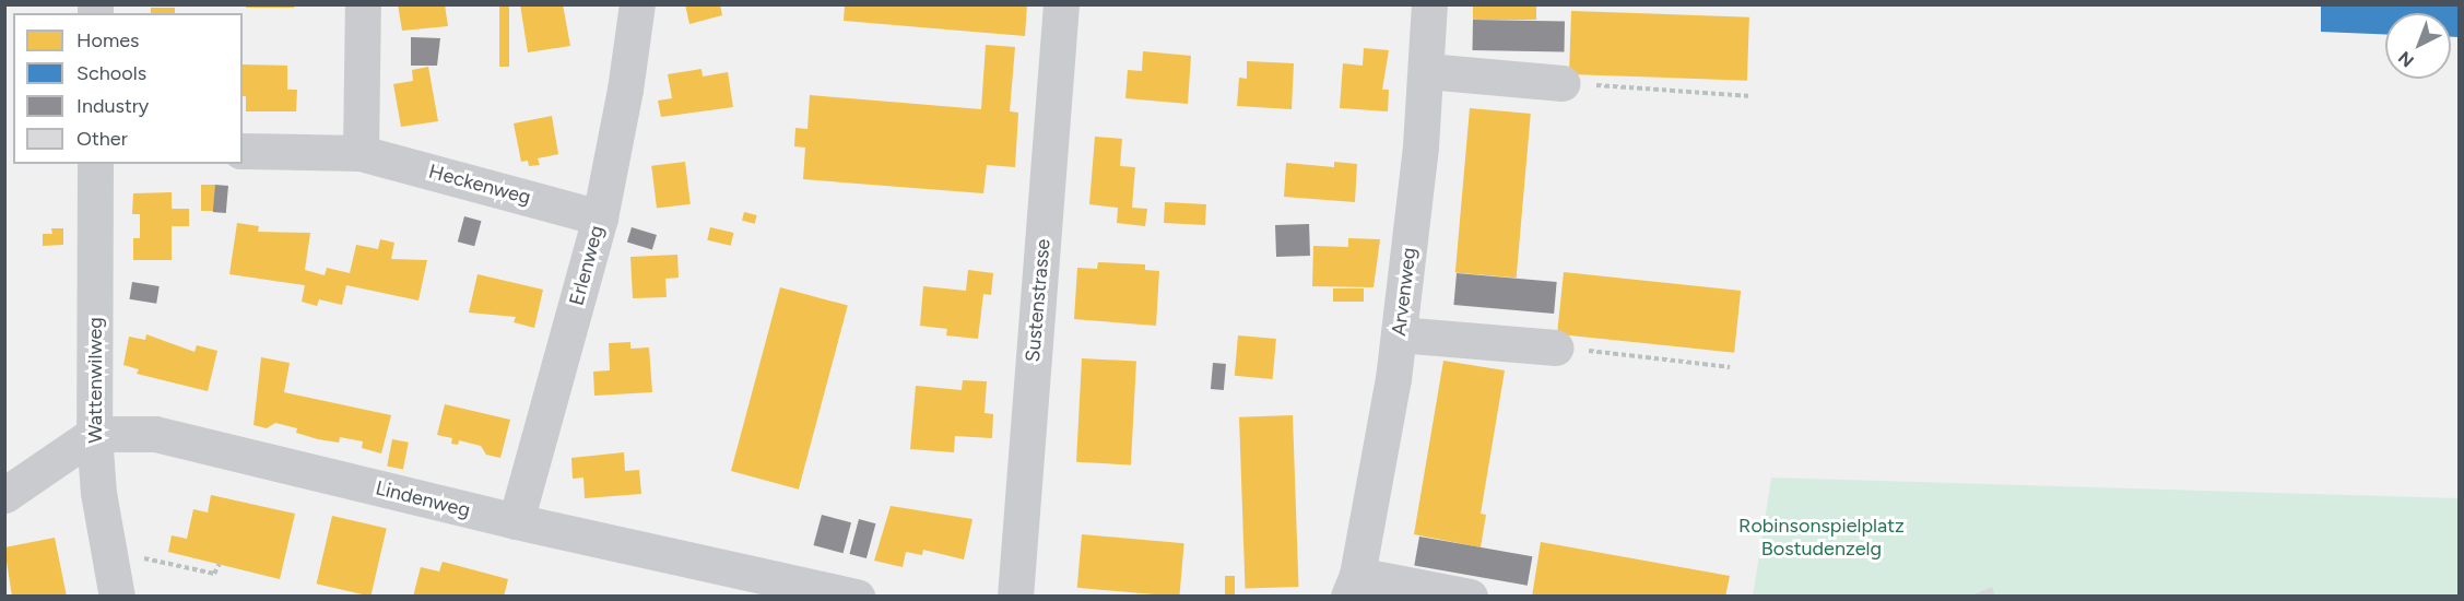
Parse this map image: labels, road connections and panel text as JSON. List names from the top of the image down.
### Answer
{
  "streets": {
    "street": [
      "Heckenweg",
      "Erlenweg",
      "Arvenweg",
      "Sustenstrasse",
      "Wattenwilweg",
      "Lindenweg"
    ]
  },
  "crossings": [
    ["Heckenweg", "Erlenweg"],
    ["Erlenweg", "Lindenweg"],
    ["Wattenwilweg", "Lindenweg"]
  ],
  "parks": ["Robinsonspielplatz Bostudenzelg"],
  "legend": [
    "Homes",
    "Schools",
    "Industry",
    "Other"
  ],
  "north": "bottom left"
}
